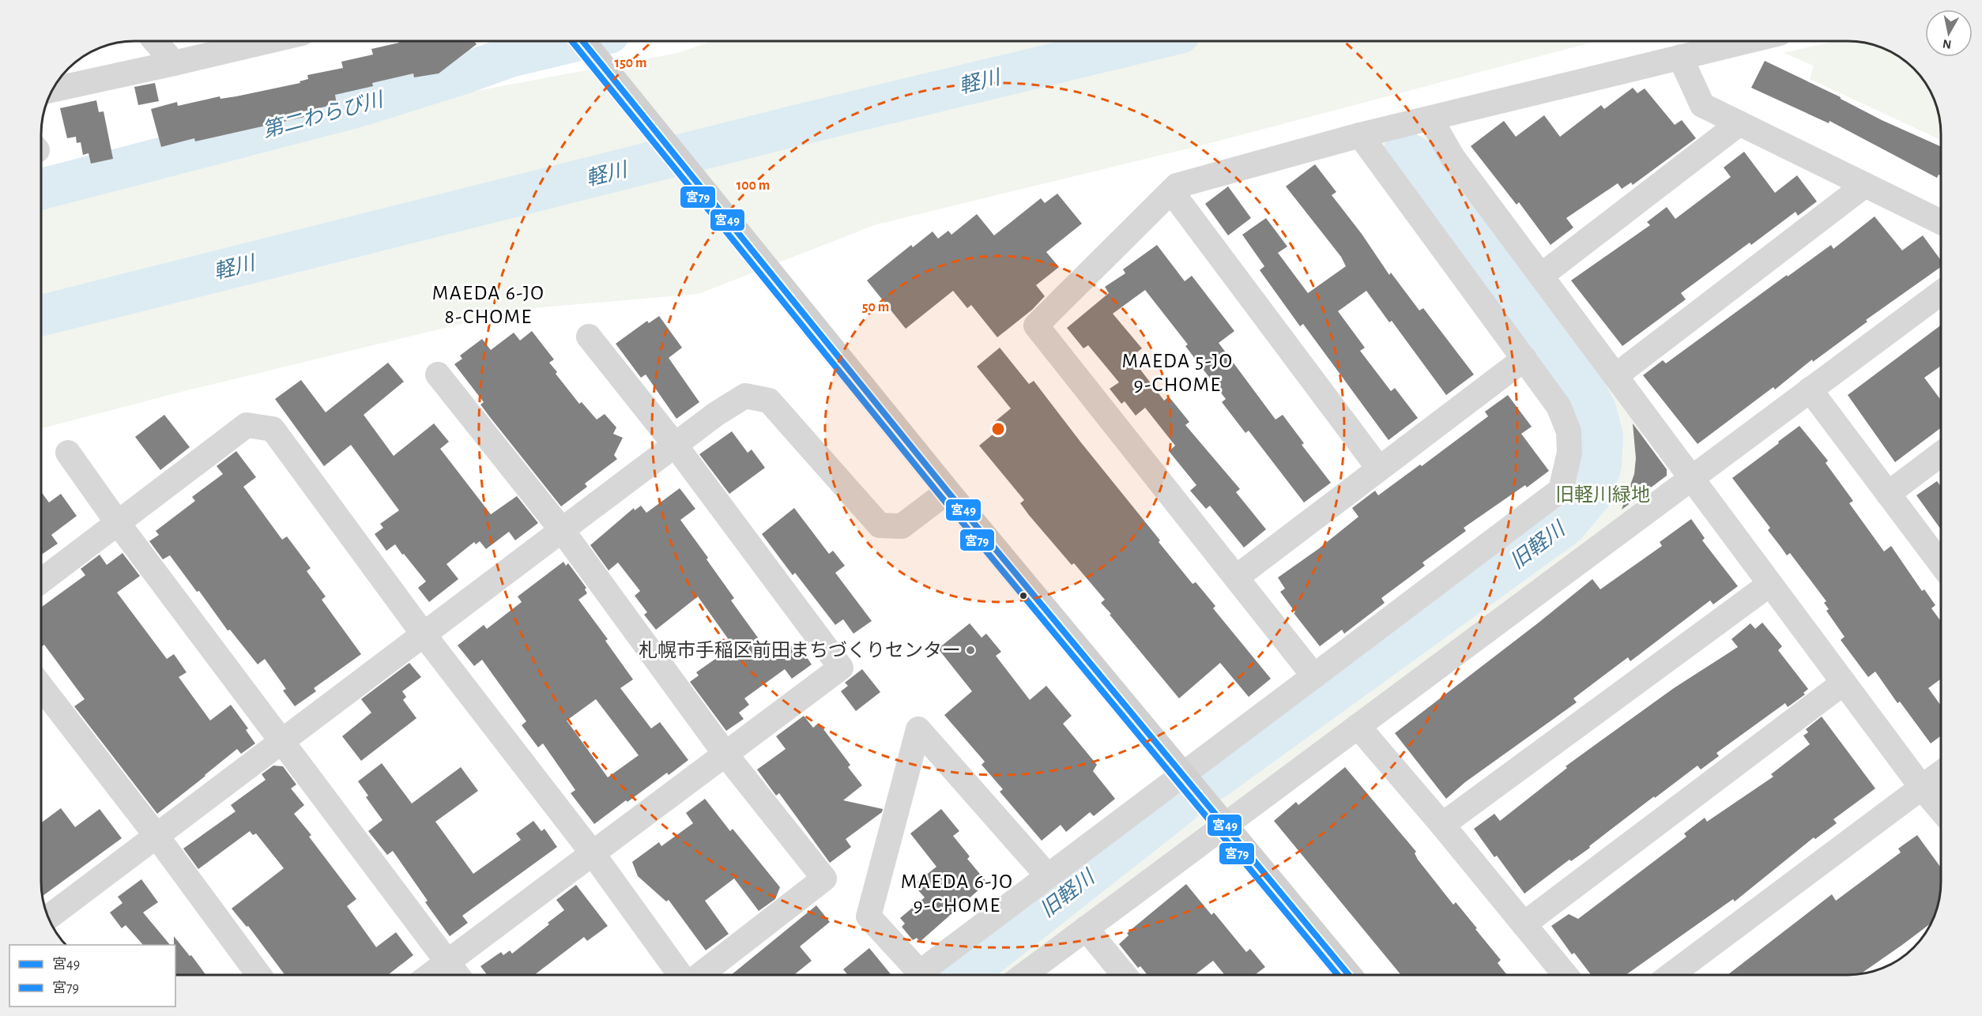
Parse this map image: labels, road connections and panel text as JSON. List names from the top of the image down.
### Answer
{
  "districts": ["MAEDA 6-JO 8-CHOME", "MAEDA 5-JO 9-CHOME", "MAEDA 6-JO 9-CHOME"],
  "water": ["軽川", "第二わらび川", "旧軽川"],
  "parks": ["旧軽川緑地"],
  "places": ["札幌市手稲区前田まちづくりセンター"],
  "lines": ["transit line 宮49", "transit line 宮79"],
  "legend": ["宮49", "宮79"],
  "north": "bottom",
  "rings": ["150 m", "100 m", "50 m"]
}
